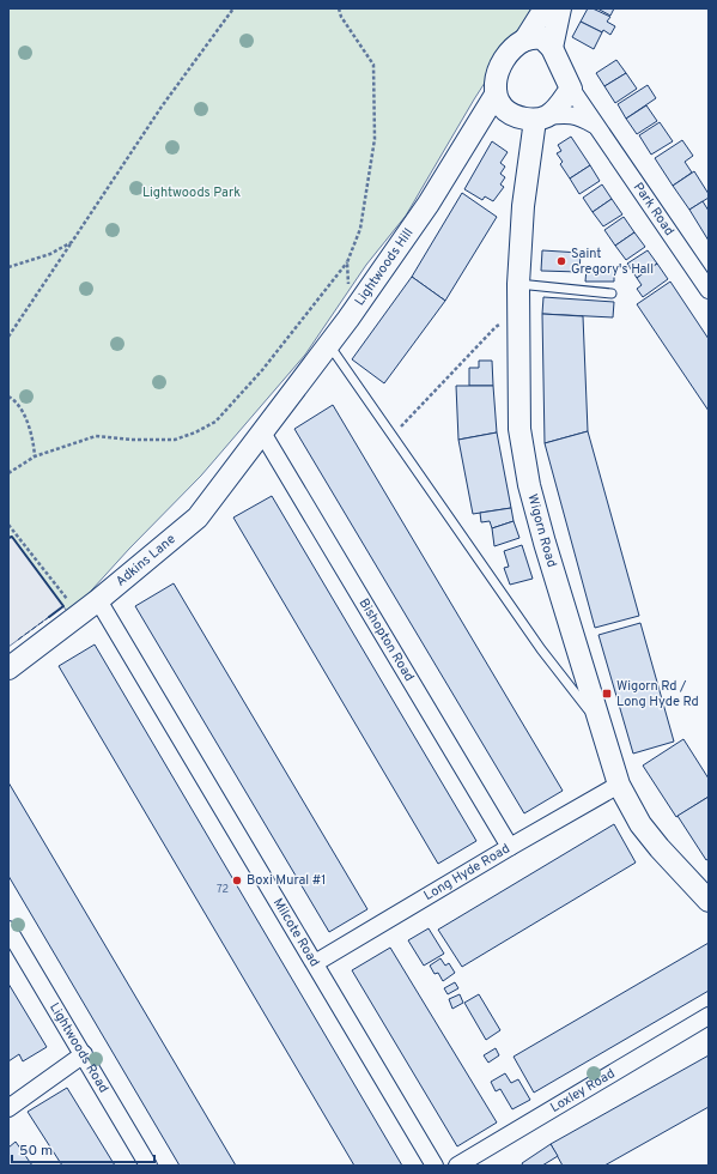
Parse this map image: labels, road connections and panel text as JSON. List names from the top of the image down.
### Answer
{
  "streets": {
    "street": [
      "Park Road",
      "Lightwoods Hill",
      "Wigorn Road",
      "Adkins Lane",
      "Bishopton Road",
      "Long Hyde Road",
      "Milcote Road",
      "Lightwoods Road",
      "Loxley Road"
    ]
  },
  "crossings": [
    ["Park Road", "Lightwoods Hill"],
    ["Park Road", "Wigorn Road"],
    ["Lightwoods Hill", "Wigorn Road"],
    ["Lightwoods Hill", "Adkins Lane"],
    ["Lightwoods Hill", "Bishopton Road"],
    ["Wigorn Road", "Long Hyde Road"],
    ["Adkins Lane", "Bishopton Road"],
    ["Adkins Lane", "Milcote Road"],
    ["Bishopton Road", "Long Hyde Road"],
    ["Long Hyde Road", "Milcote Road"]
  ],
  "parks": ["Lightwoods Park"],
  "places": {
    "other": ["Saint Gregory's Hall", "Boxi Mural #1"],
    "transit": ["Wigorn Rd / Long Hyde Rd"]
  },
  "house_numbers": ["72"],
  "scale_bar": "50 m"
}
